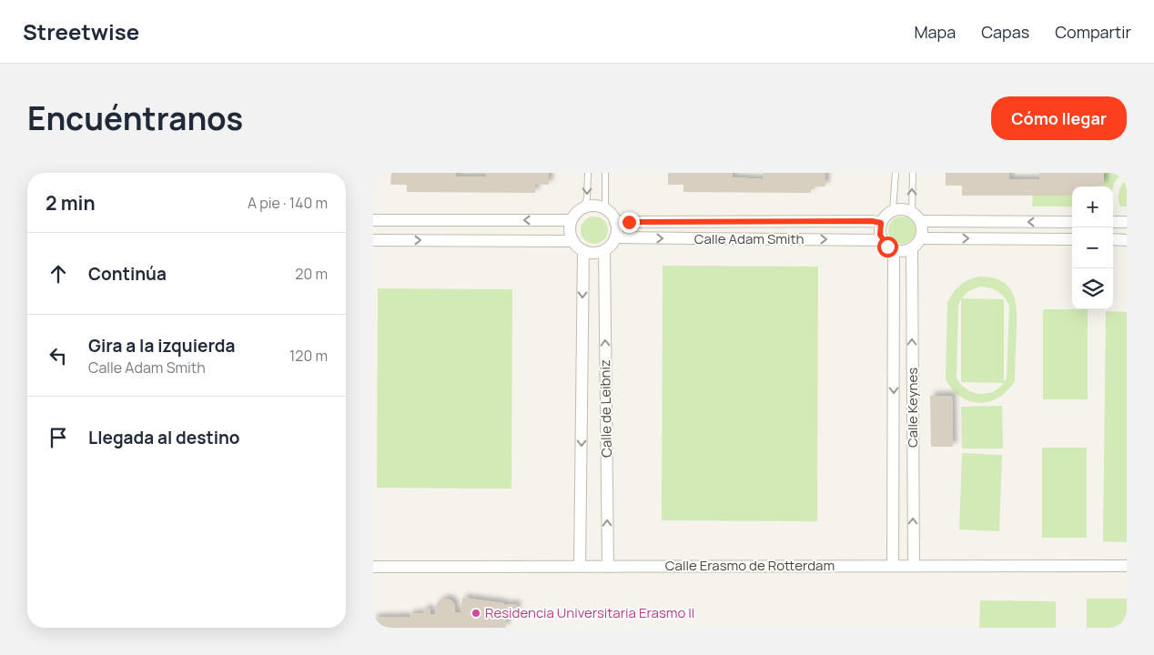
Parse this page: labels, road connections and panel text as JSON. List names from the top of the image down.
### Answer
{
  "streets": {
    "street": [
      "Calle Adam Smith",
      "Calle Keynes",
      "Calle de Leibniz",
      "Calle Erasmo de Rotterdam"
    ]
  },
  "crossings": [
    ["Calle Adam Smith", "Calle Keynes"],
    ["Calle Adam Smith", "Calle de Leibniz"],
    ["Calle Keynes", "Calle Erasmo de Rotterdam"],
    ["Calle de Leibniz", "Calle Erasmo de Rotterdam"]
  ],
  "places": ["Residencia Universitaria Erasmo II"],
  "page": {
    "header": "Streetwise",
    "nav": ["Mapa", "Capas", "Compartir"],
    "title": "Encuéntranos",
    "buttons": "Cómo llegar",
    "heading": ["2 min", "A pie · 140 m"],
    "map_buttons": ["+", "−"],
    "list": [
      ["Continúa", "20 m"],
      ["Gira a la izquierda", "Calle Adam Smith", "120 m"],
      "Llegada al destino"
    ]
  }
}
